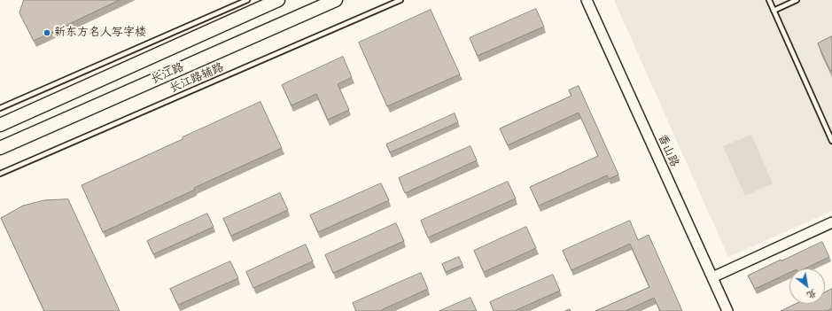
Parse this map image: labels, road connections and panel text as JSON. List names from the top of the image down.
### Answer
{
  "streets": {
    "main road": ["长江路"],
    "street": ["香山路"],
    "lane": ["长江路辅路"]
  },
  "places": ["新东方名人写字楼"],
  "north": "bottom right"
}
